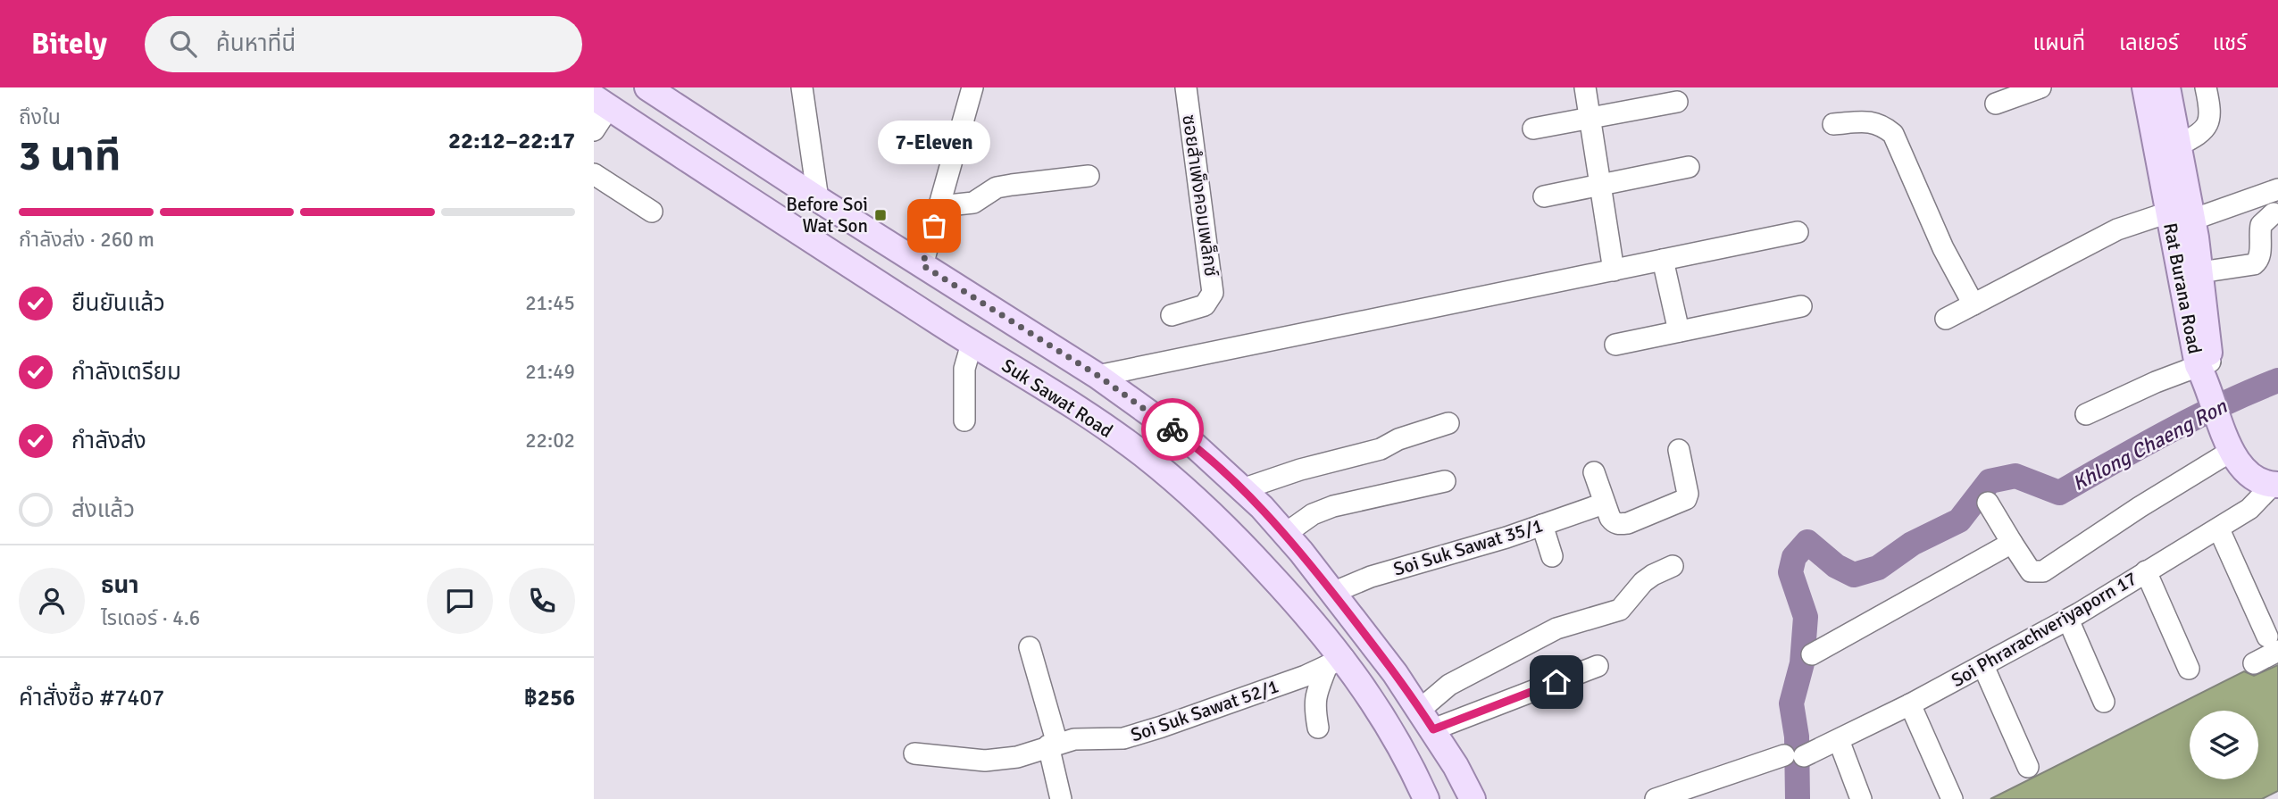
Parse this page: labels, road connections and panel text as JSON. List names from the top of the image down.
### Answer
{
  "streets": {
    "main road": ["Rat Burana Road", "Suk Sawat Road"],
    "street": [
      "ซอยสำเพ็งคอมเพล็กซ์",
      "Soi Suk Sawat 35/1",
      "Soi Phrarachveriyaporn 17",
      "Soi Suk Sawat 52/1"
    ]
  },
  "crossings": [
    ["Suk Sawat Road", "Soi Suk Sawat 35/1"],
    ["Suk Sawat Road", "Soi Suk Sawat 52/1"]
  ],
  "water": ["Khlong Chaeng Ron"],
  "places": {
    "transit": ["Before Soi Wat Son"],
    "other": ["7-Eleven"]
  },
  "page": {
    "header": "Bitely",
    "search": "ค้นหาที่นี่",
    "nav": ["แผนที่", "เลเยอร์", "แชร์"],
    "heading": ["3 นาที", "ถึงใน", "22:12–22:17"],
    "panel": [
      "ธนา",
      "ไรเดอร์ · 4.6",
      "คำสั่งซื้อ #7407",
      "฿256"
    ],
    "bubble": "7-Eleven",
    "bar": "กำลังส่ง · 260 m",
    "list": [
      ["ยืนยันแล้ว", "21:45"],
      ["กำลังเตรียม", "21:49"],
      ["กำลังส่ง", "22:02"],
      "ส่งแล้ว"
    ]
  }
}
